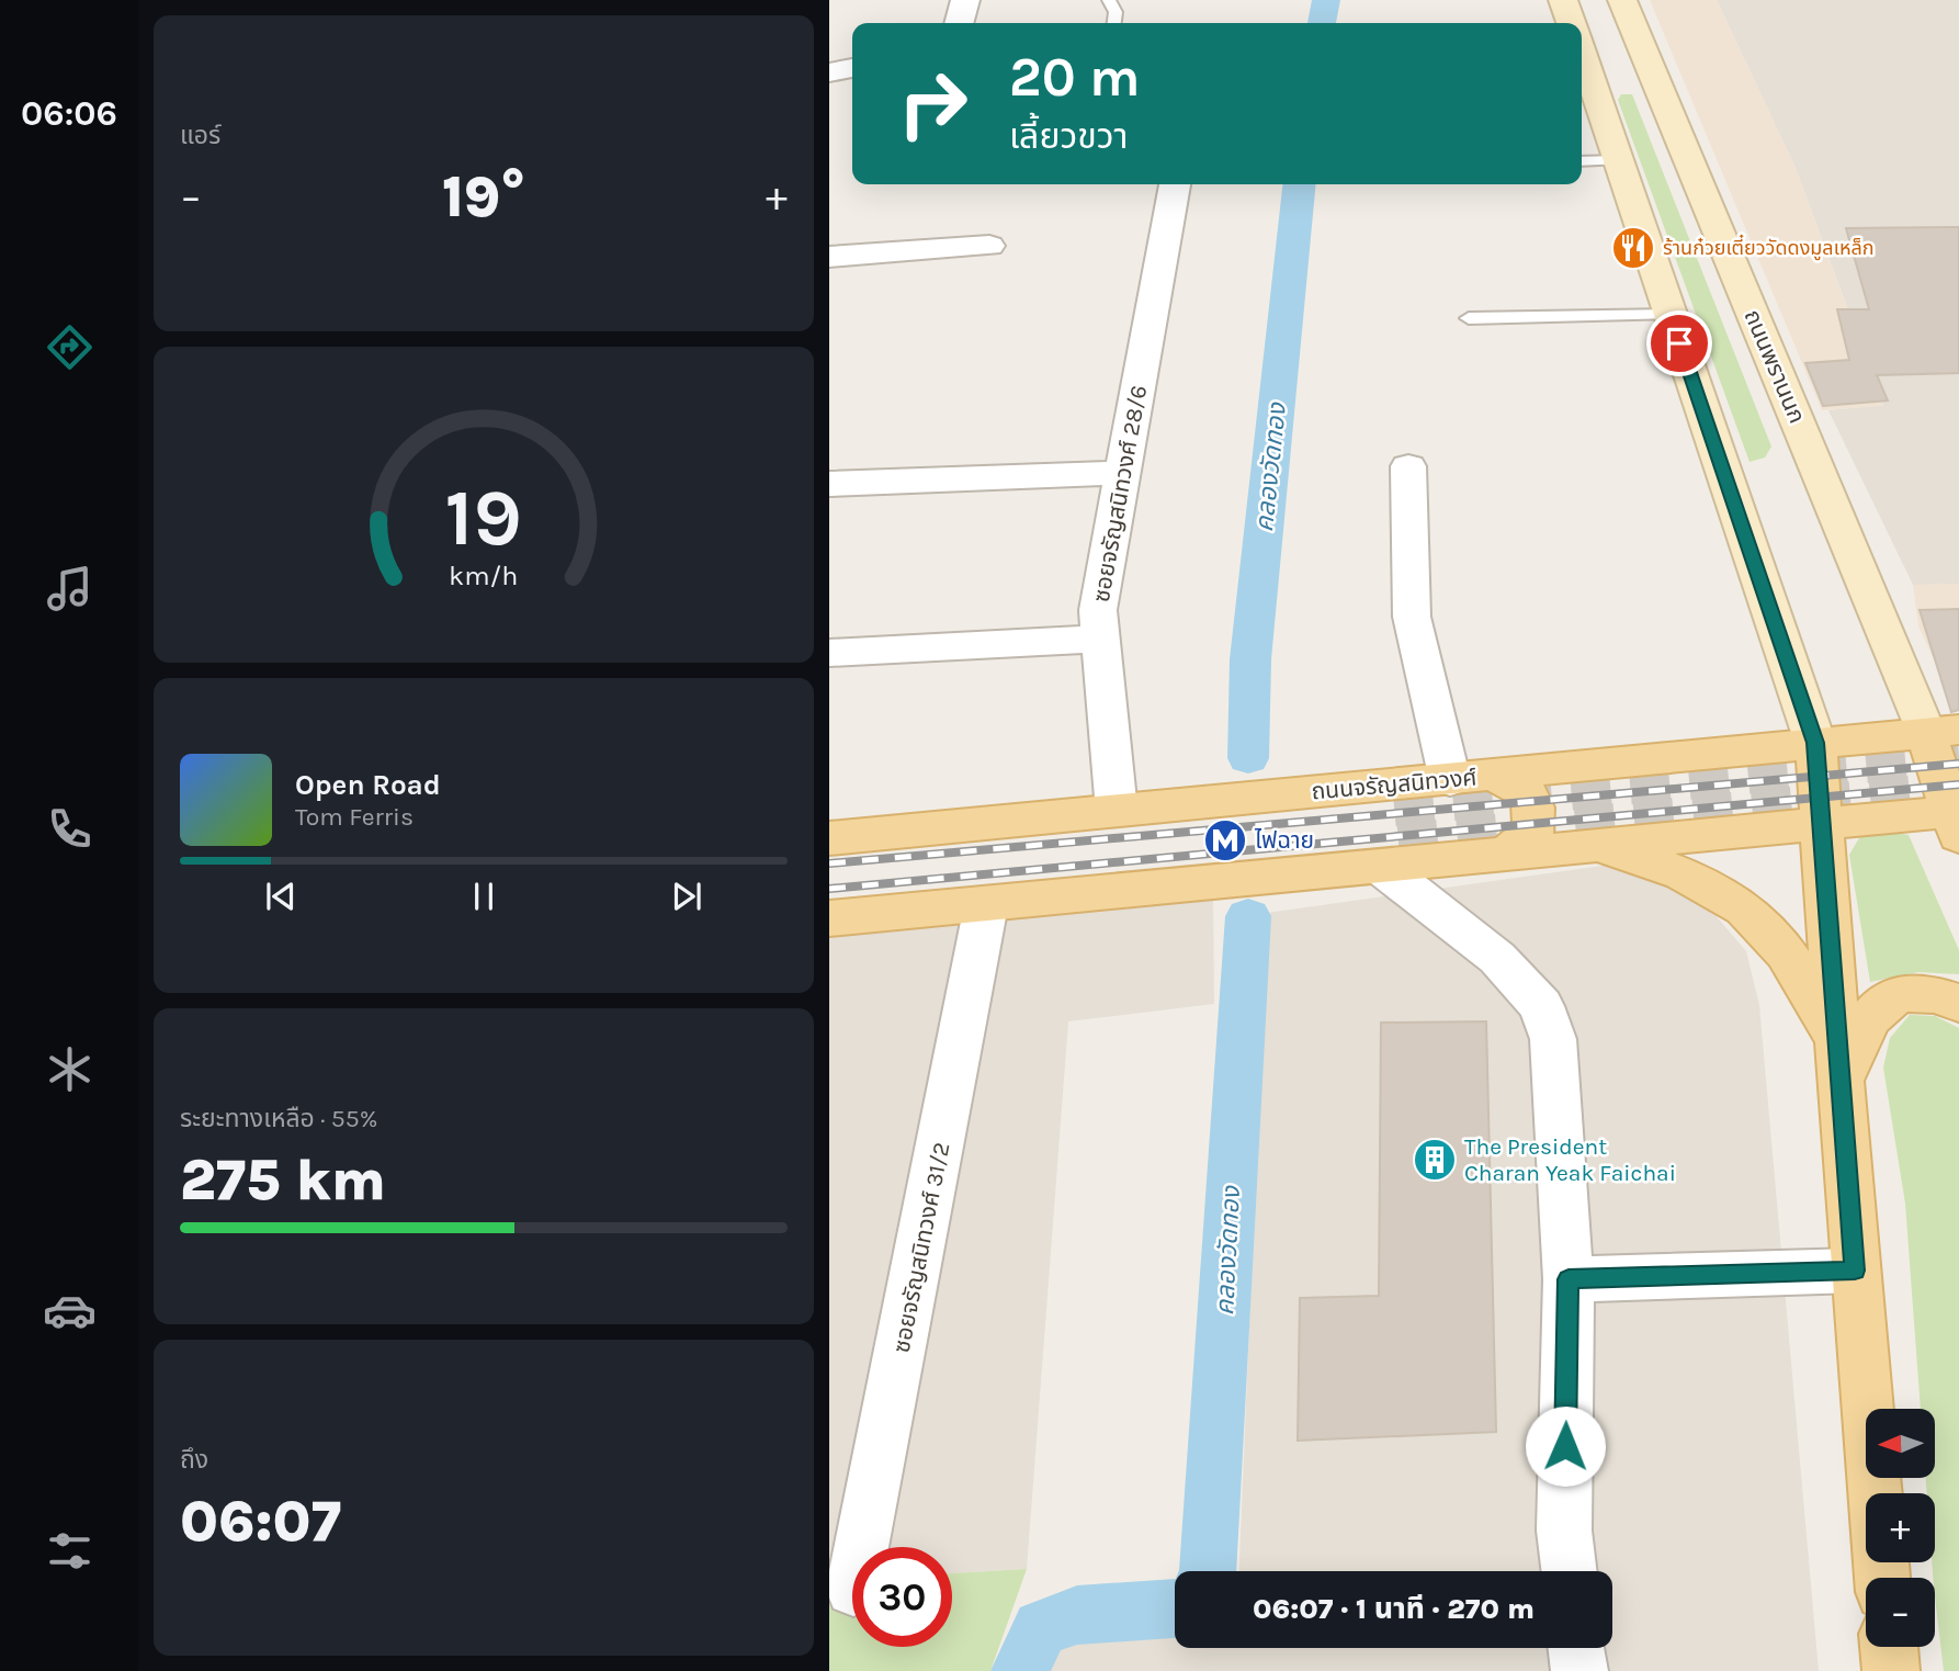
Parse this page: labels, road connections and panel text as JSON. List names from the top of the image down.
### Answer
{
  "streets": {
    "main road": ["ถนนพรานนก", "ถนนจรัญสนิทวงศ์"],
    "street": ["ซอยจรัญสนิทวงศ์ 28/6", "ซอยจรัญสนิทวงศ์ 31/2"]
  },
  "crossings": [
    ["ถนนพรานนก", "ถนนจรัญสนิทวงศ์"],
    ["ซอยจรัญสนิทวงศ์ 28/6", "ถนนจรัญสนิทวงศ์"],
    ["ถนนจรัญสนิทวงศ์", "ซอยจรัญสนิทวงศ์ 31/2"]
  ],
  "water": ["คลองวัดทอง"],
  "places": {
    "restaurant": ["ร้านก๋วยเตี๋ยววัดดงมูลเหล็ก"],
    "metro station": ["ไฟฉาย"],
    "building": ["The President Charan Yeak Faichai"]
  },
  "north": "left",
  "page": {
    "tabs": "06:06",
    "tile": [
      "แอร์",
      ["ระยะทางเหลือ · 55%", "275 km"],
      ["ถึง", "06:07"]
    ],
    "turn": ["20 m", "เลี้ยวขวา"],
    "heat": ["−", "19°", "+"],
    "song": ["Open Road", "Tom Ferris"],
    "map_buttons": ["+", "−"],
    "limit": "30",
    "trip": "06:07 · 1 นาที · 270 m",
    "gauge": ["19", "km/h"]
  }
}
